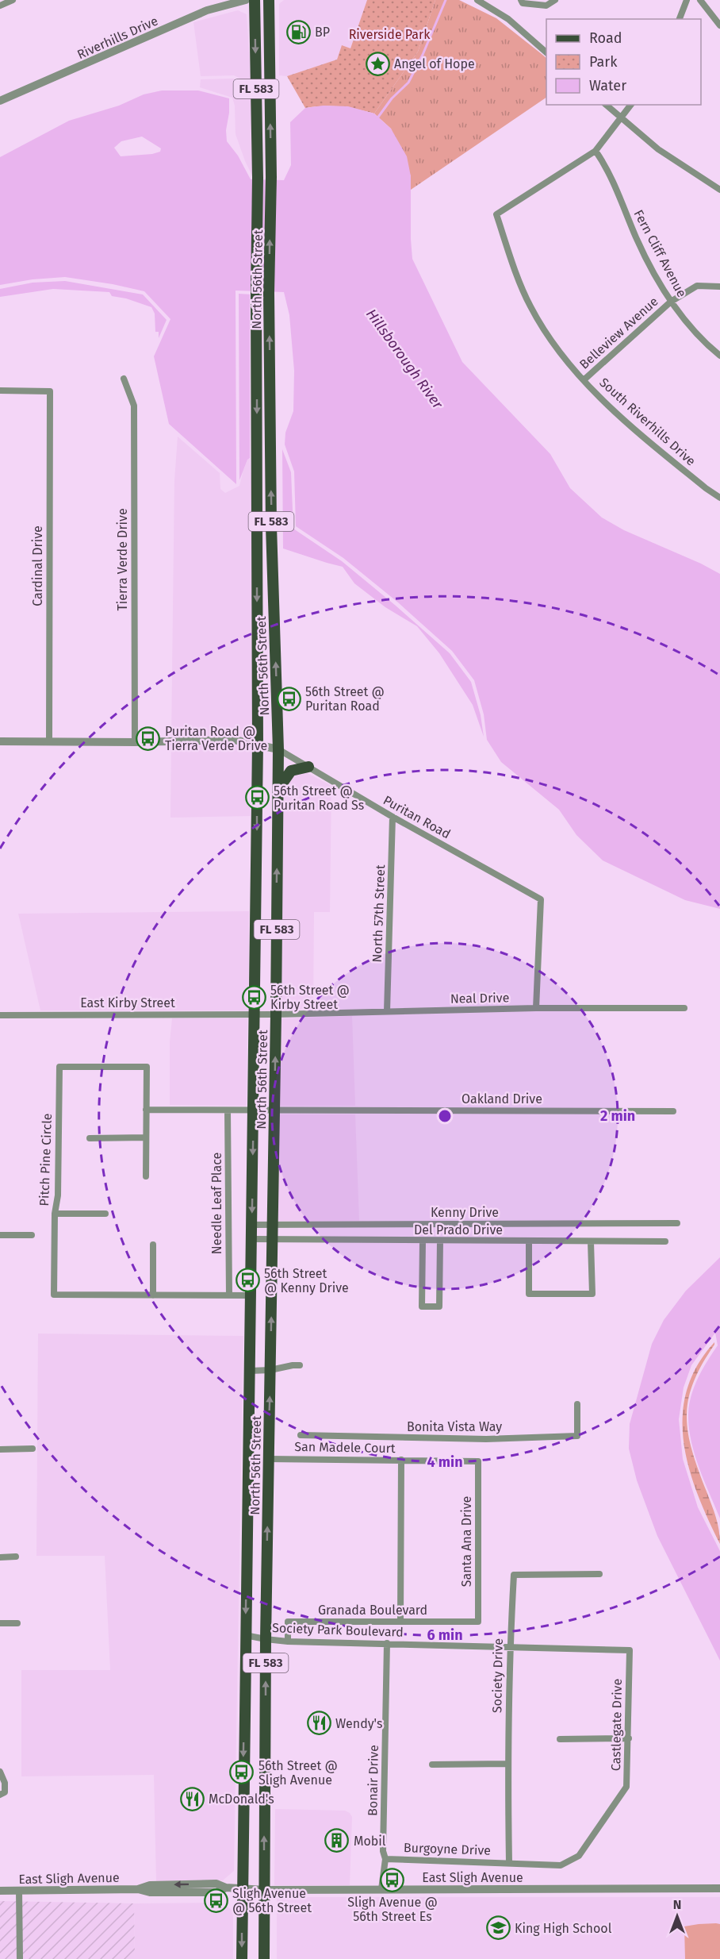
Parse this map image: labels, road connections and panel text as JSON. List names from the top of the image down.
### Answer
{
  "streets": {
    "main road": ["FL 583", "North 56th Street"],
    "street": [
      "Riverhills Drive",
      "Fern Cliff Avenue",
      "Belleview Avenue",
      "South Riverhills Drive",
      "Tierra Verde Drive",
      "Cardinal Drive",
      "Puritan Road",
      "North 57th Street",
      "Neal Drive",
      "East Kirby Street",
      "Oakland Drive",
      "Pitch Pine Circle",
      "Needle Leaf Place",
      "Kenny Drive",
      "Del Prado Drive",
      "Bonita Vista Way",
      "San Madele Court",
      "Santa Ana Drive",
      "Granada Boulevard",
      "Society Park Boulevard",
      "Society Drive",
      "Castlegate Drive",
      "Bonair Drive",
      "Burgoyne Drive",
      "East Sligh Avenue"
    ]
  },
  "crossings": [
    ["Fern Cliff Avenue", "Belleview Avenue"],
    ["Fern Cliff Avenue", "South Riverhills Drive"],
    ["North 56th Street", "Puritan Road"],
    ["North 56th Street", "Neal Drive"],
    ["North 56th Street", "East Kirby Street"],
    ["North 56th Street", "Oakland Drive"],
    ["North 56th Street", "Pitch Pine Circle"],
    ["North 56th Street", "Kenny Drive"],
    ["North 56th Street", "Del Prado Drive"],
    ["North 56th Street", "San Madele Court"],
    ["North 56th Street", "Society Park Boulevard"],
    ["North 56th Street", "East Sligh Avenue"],
    ["Belleview Avenue", "South Riverhills Drive"],
    ["Tierra Verde Drive", "Puritan Road"],
    ["Cardinal Drive", "Puritan Road"],
    ["Puritan Road", "North 57th Street"],
    ["Puritan Road", "Neal Drive"],
    ["North 57th Street", "Neal Drive"],
    ["Neal Drive", "East Kirby Street"],
    ["Pitch Pine Circle", "Needle Leaf Place"],
    ["San Madele Court", "Santa Ana Drive"],
    ["Santa Ana Drive", "Granada Boulevard"],
    ["Granada Boulevard", "Society Park Boulevard"],
    ["Society Park Boulevard", "Society Drive"],
    ["Society Park Boulevard", "Castlegate Drive"],
    ["Society Park Boulevard", "Bonair Drive"],
    ["Society Drive", "Castlegate Drive"],
    ["Society Drive", "Burgoyne Drive"],
    ["Castlegate Drive", "Burgoyne Drive"],
    ["Bonair Drive", "Burgoyne Drive"],
    ["Bonair Drive", "East Sligh Avenue"]
  ],
  "water": ["Hillsborough River"],
  "parks": ["Riverside Park"],
  "places": {
    "fuel station": ["BP"],
    "place": ["Angel of Hope"],
    "bus stop": [
      "56th Street @ Puritan Road",
      "Puritan Road @ Tierra Verde Drive",
      "56th Street @ Puritan Road Ss",
      "56th Street @ Kirby Street",
      "56th Street @ Kenny Drive",
      "56th Street @ Sligh Avenue",
      "Sligh Avenue @ 56th Street Es",
      "Sligh Avenue @ 56th Street"
    ],
    "restaurant": ["Wendy's", "McDonald's"],
    "building": ["Mobil"],
    "school or university": ["King High School"]
  },
  "legend": ["Road", "Park", "Water"],
  "north": "top",
  "rings": ["2 min", "4 min", "6 min"]
}
